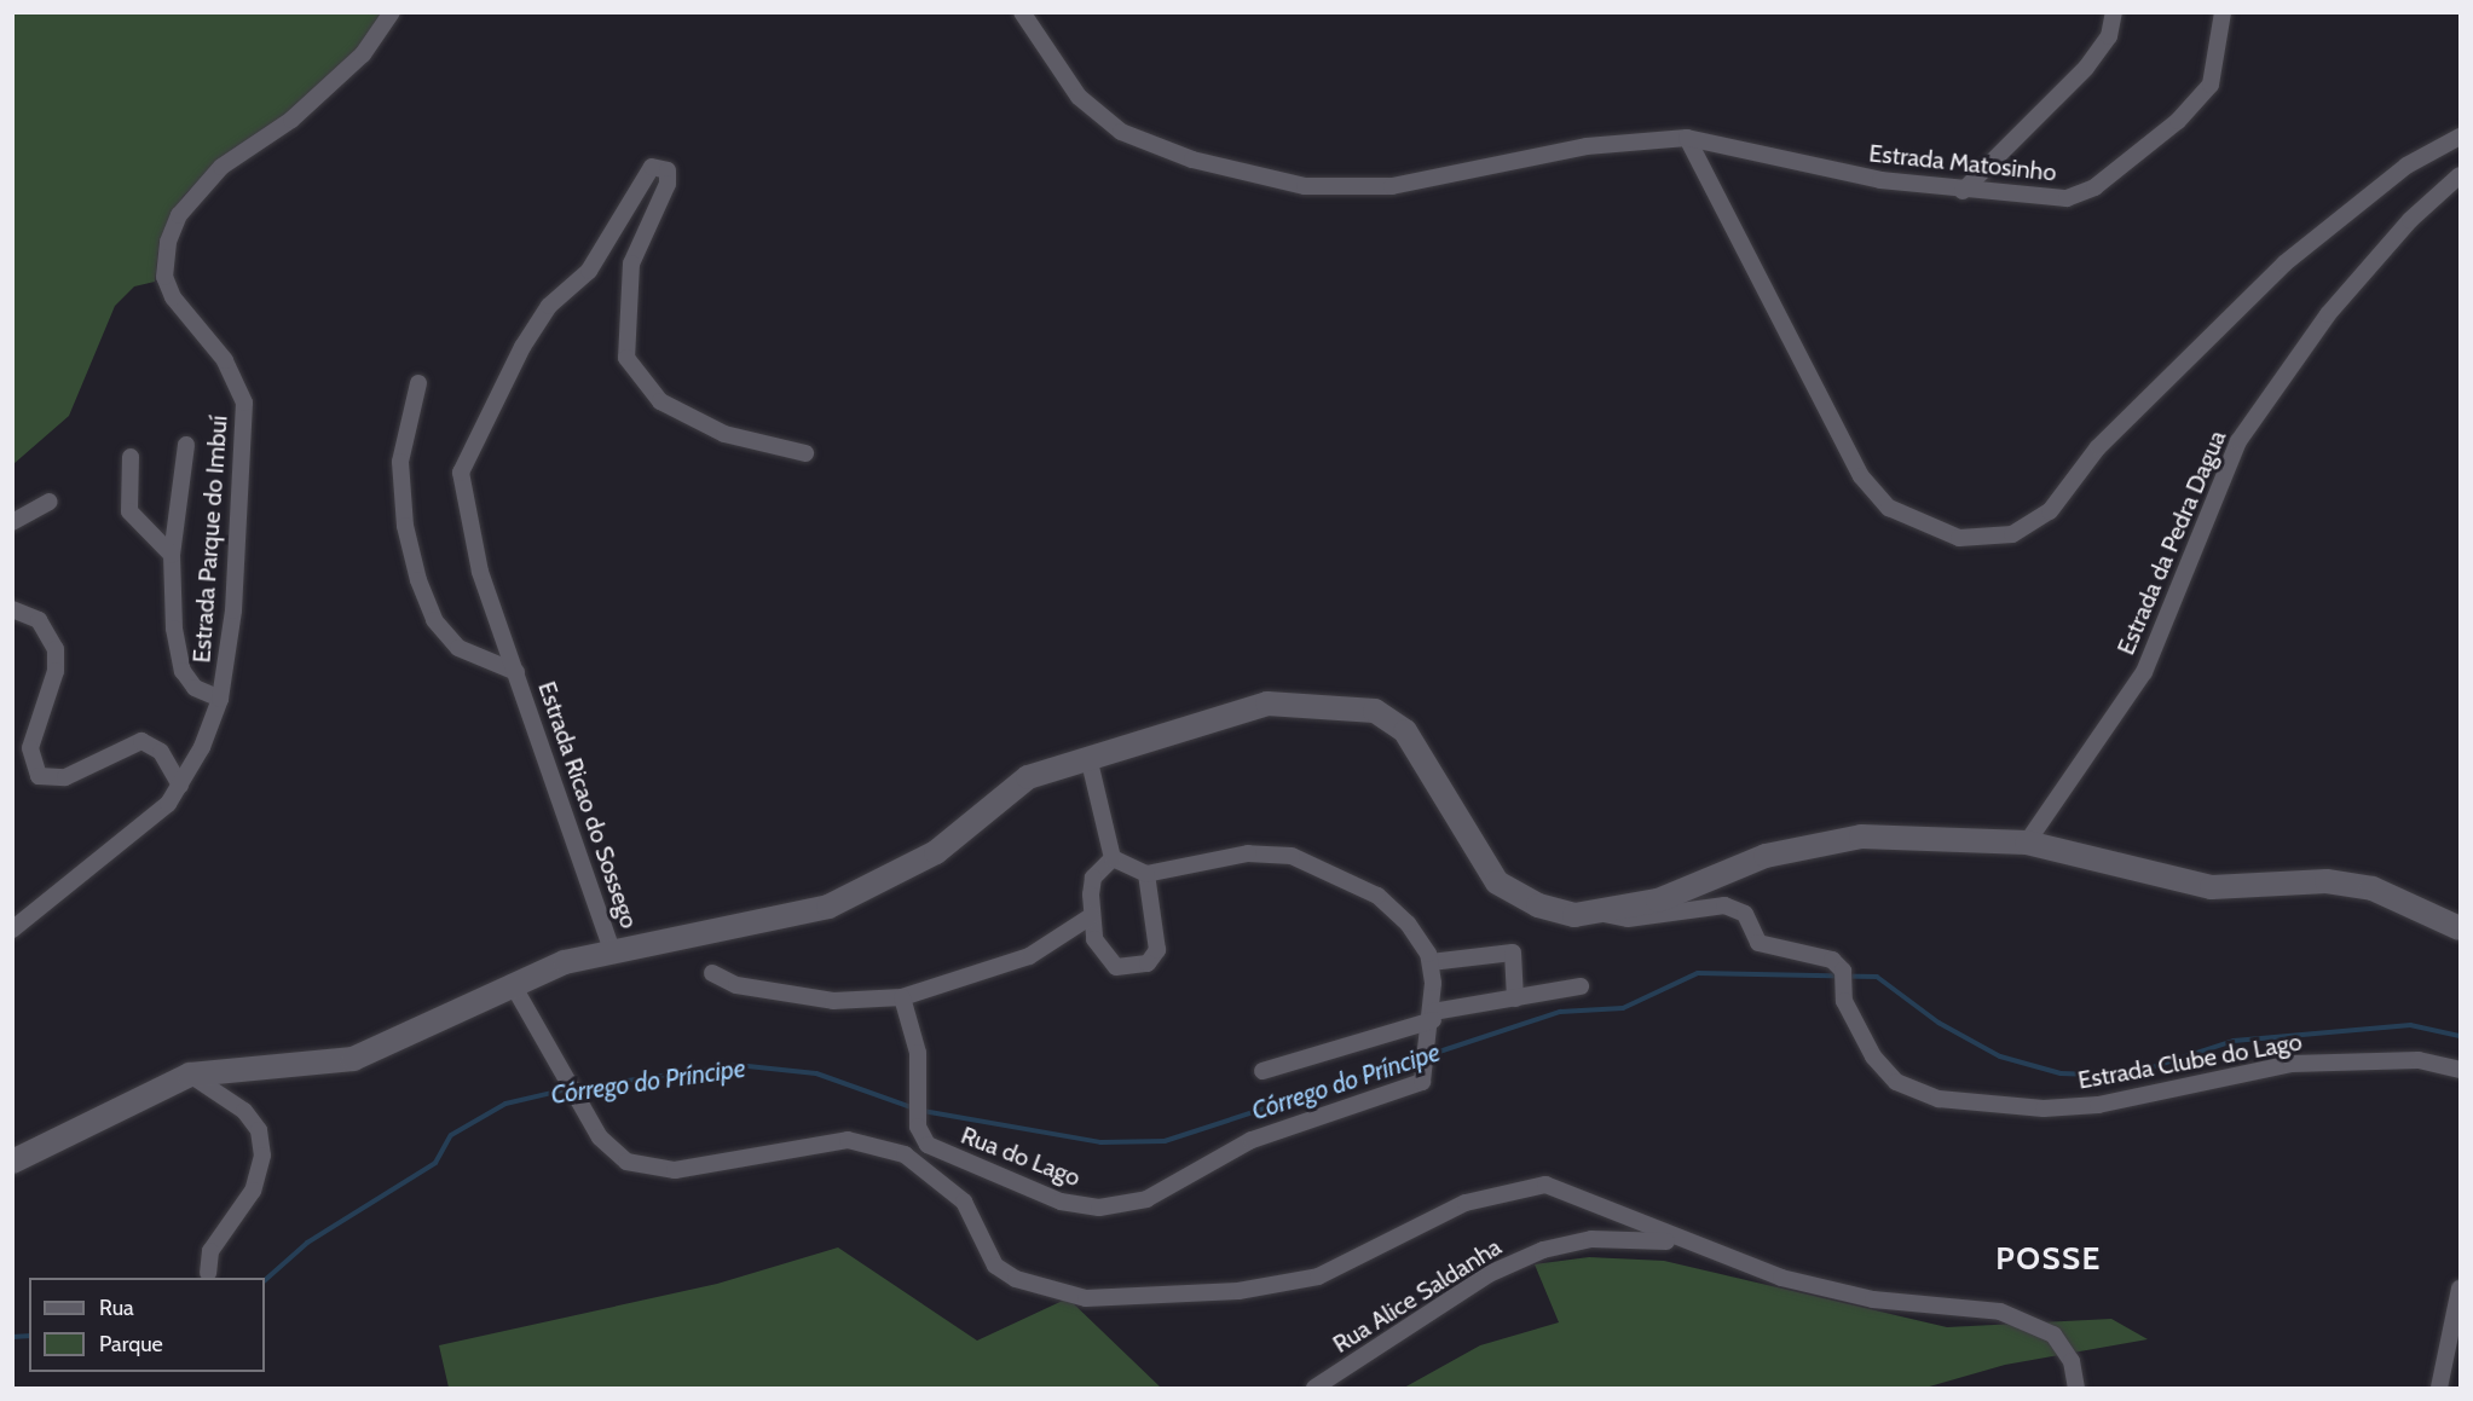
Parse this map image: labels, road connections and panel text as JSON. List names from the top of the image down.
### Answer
{
  "streets": {
    "street": [
      "Estrada Matosinho",
      "Estrada Parque do Imbuí",
      "Estrada da Pedra Dagua",
      "Estrada Ricao do Sossego",
      "Estrada Clube do Lago",
      "Rua do Lago",
      "Rua Alice Saldanha"
    ]
  },
  "districts": ["POSSE"],
  "water": ["Córrego do Príncipe"],
  "legend": ["Rua", "Parque"]
}
